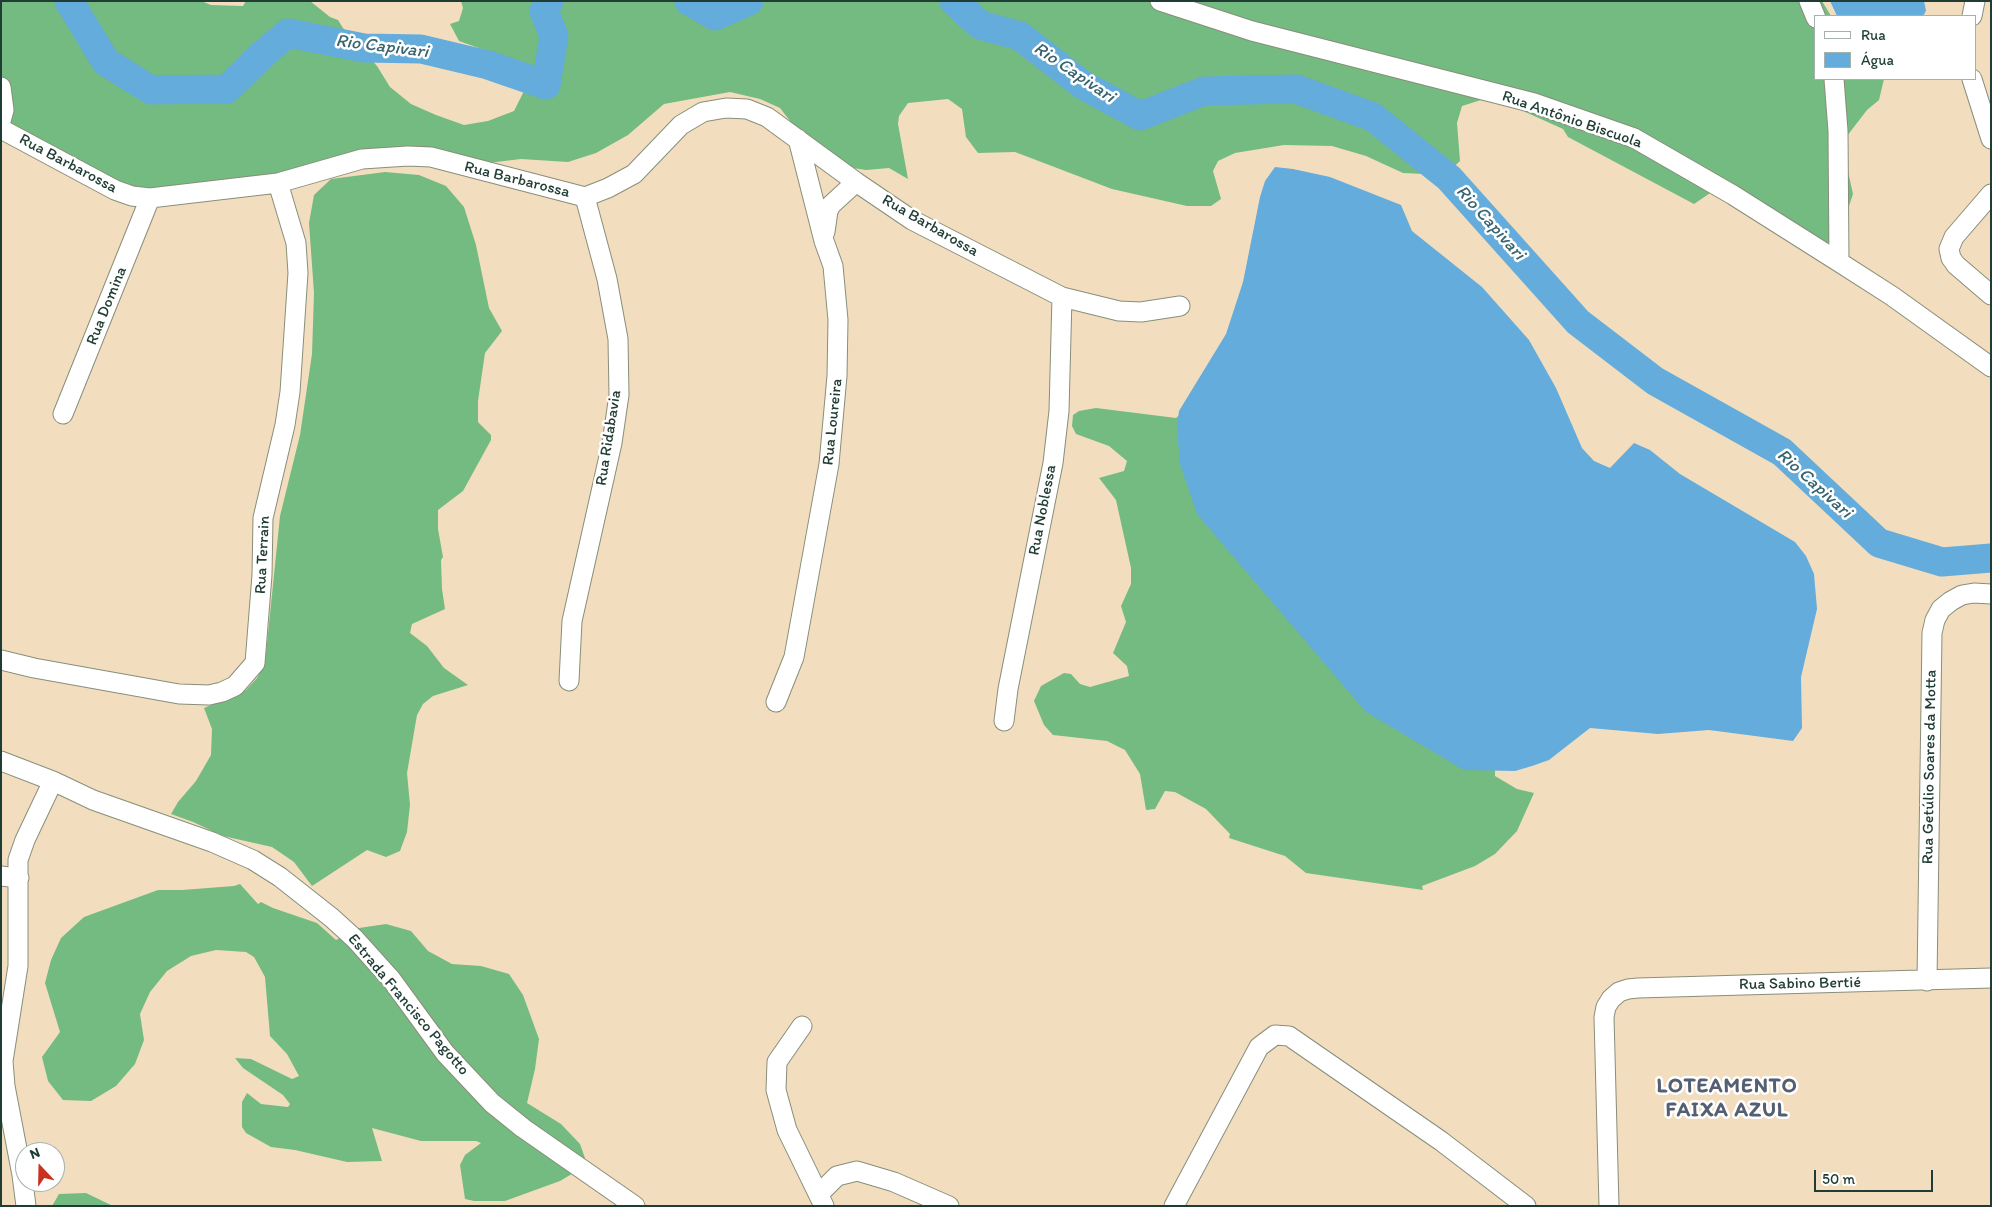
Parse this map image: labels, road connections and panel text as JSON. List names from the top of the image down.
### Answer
{
  "streets": {
    "street": [
      "Rua Antônio Biscuola",
      "Rua Barbarossa",
      "Rua Domina",
      "Rua Loureira",
      "Rua Ridabavia",
      "Rua Noblessa",
      "Rua Terrain",
      "Rua Getúlio Soares da Motta",
      "Rua Sabino Bertié",
      "Estrada Francisco Pagotto"
    ]
  },
  "crossings": [
    ["Rua Barbarossa", "Rua Domina"],
    ["Rua Barbarossa", "Rua Loureira"],
    ["Rua Barbarossa", "Rua Ridabavia"],
    ["Rua Barbarossa", "Rua Noblessa"],
    ["Rua Barbarossa", "Rua Terrain"],
    ["Rua Getúlio Soares da Motta", "Rua Sabino Bertié"]
  ],
  "districts": ["LOTEAMENTO FAIXA AZUL"],
  "water": ["Rio Capivari"],
  "legend": ["Rua", "Água"],
  "scale_bar": "50 m",
  "north": "top"
}
